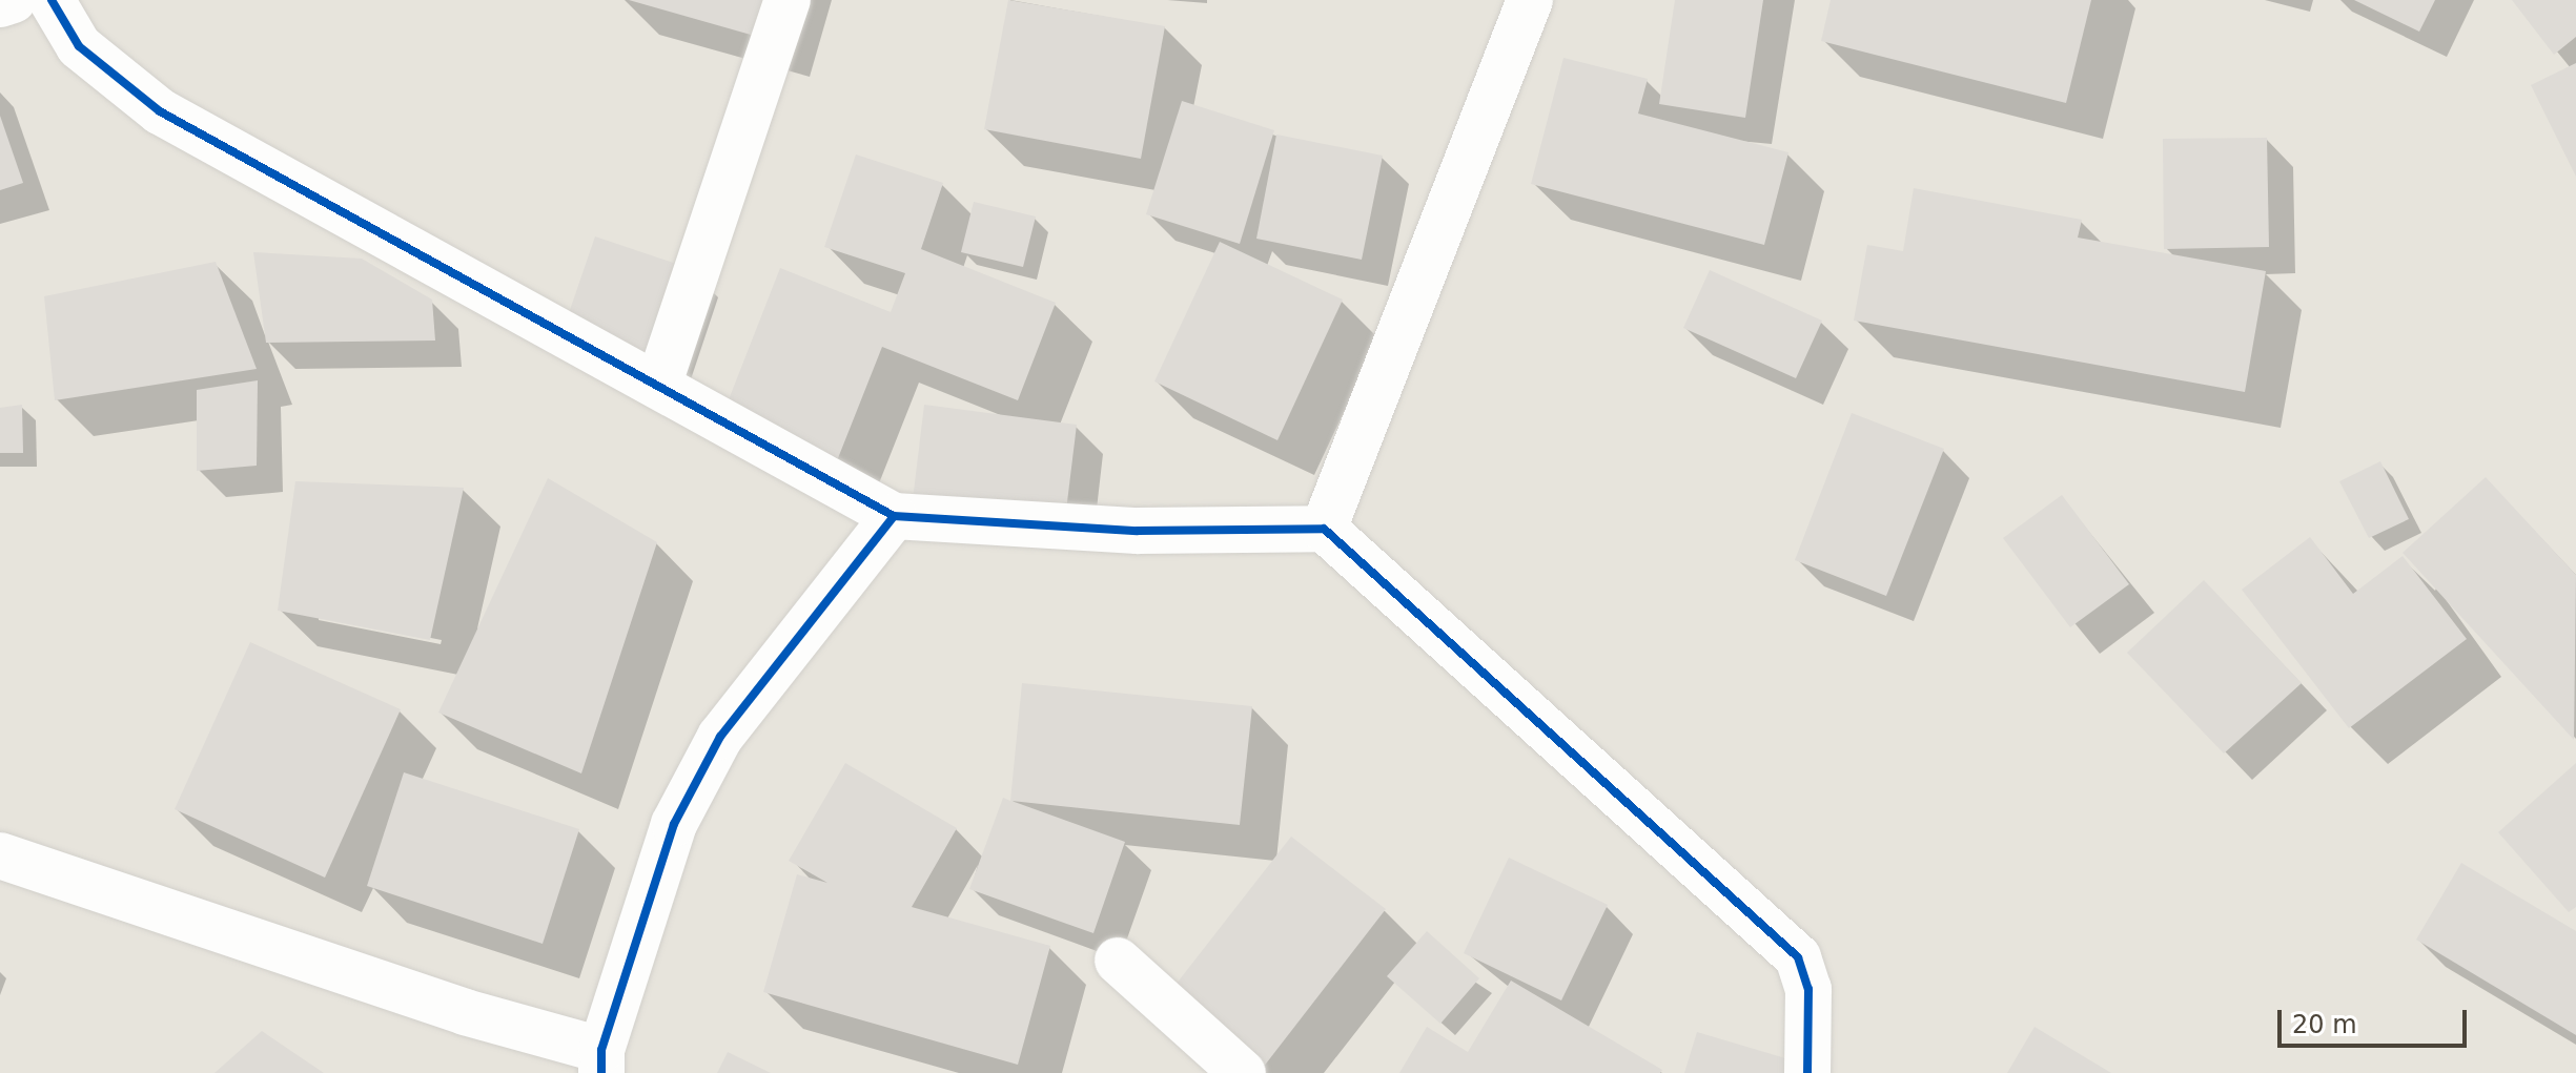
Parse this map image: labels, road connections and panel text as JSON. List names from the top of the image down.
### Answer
{
  "scale_bar": "20 m"
}
